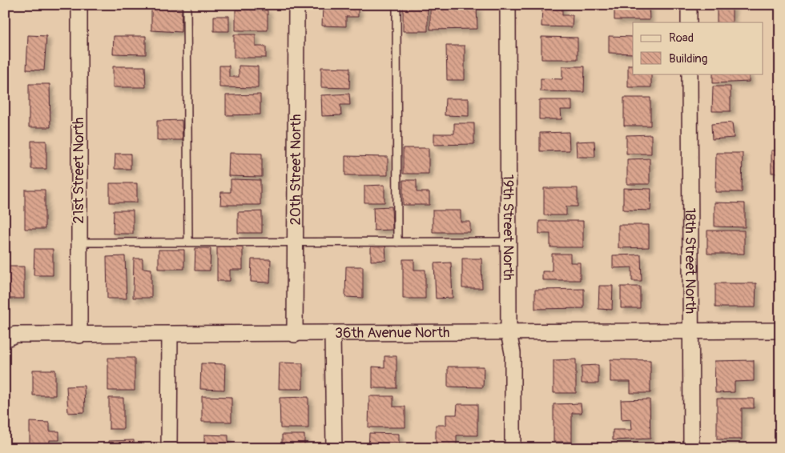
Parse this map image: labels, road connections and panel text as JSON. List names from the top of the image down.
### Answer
{
  "streets": {
    "street": [
      "20th Street North",
      "21st Street North",
      "19th Street North",
      "18th Street North",
      "36th Avenue North"
    ]
  },
  "crossings": [
    ["20th Street North", "36th Avenue North"],
    ["21st Street North", "36th Avenue North"],
    ["19th Street North", "36th Avenue North"],
    ["18th Street North", "36th Avenue North"]
  ],
  "legend": ["Road", "Building"]
}
